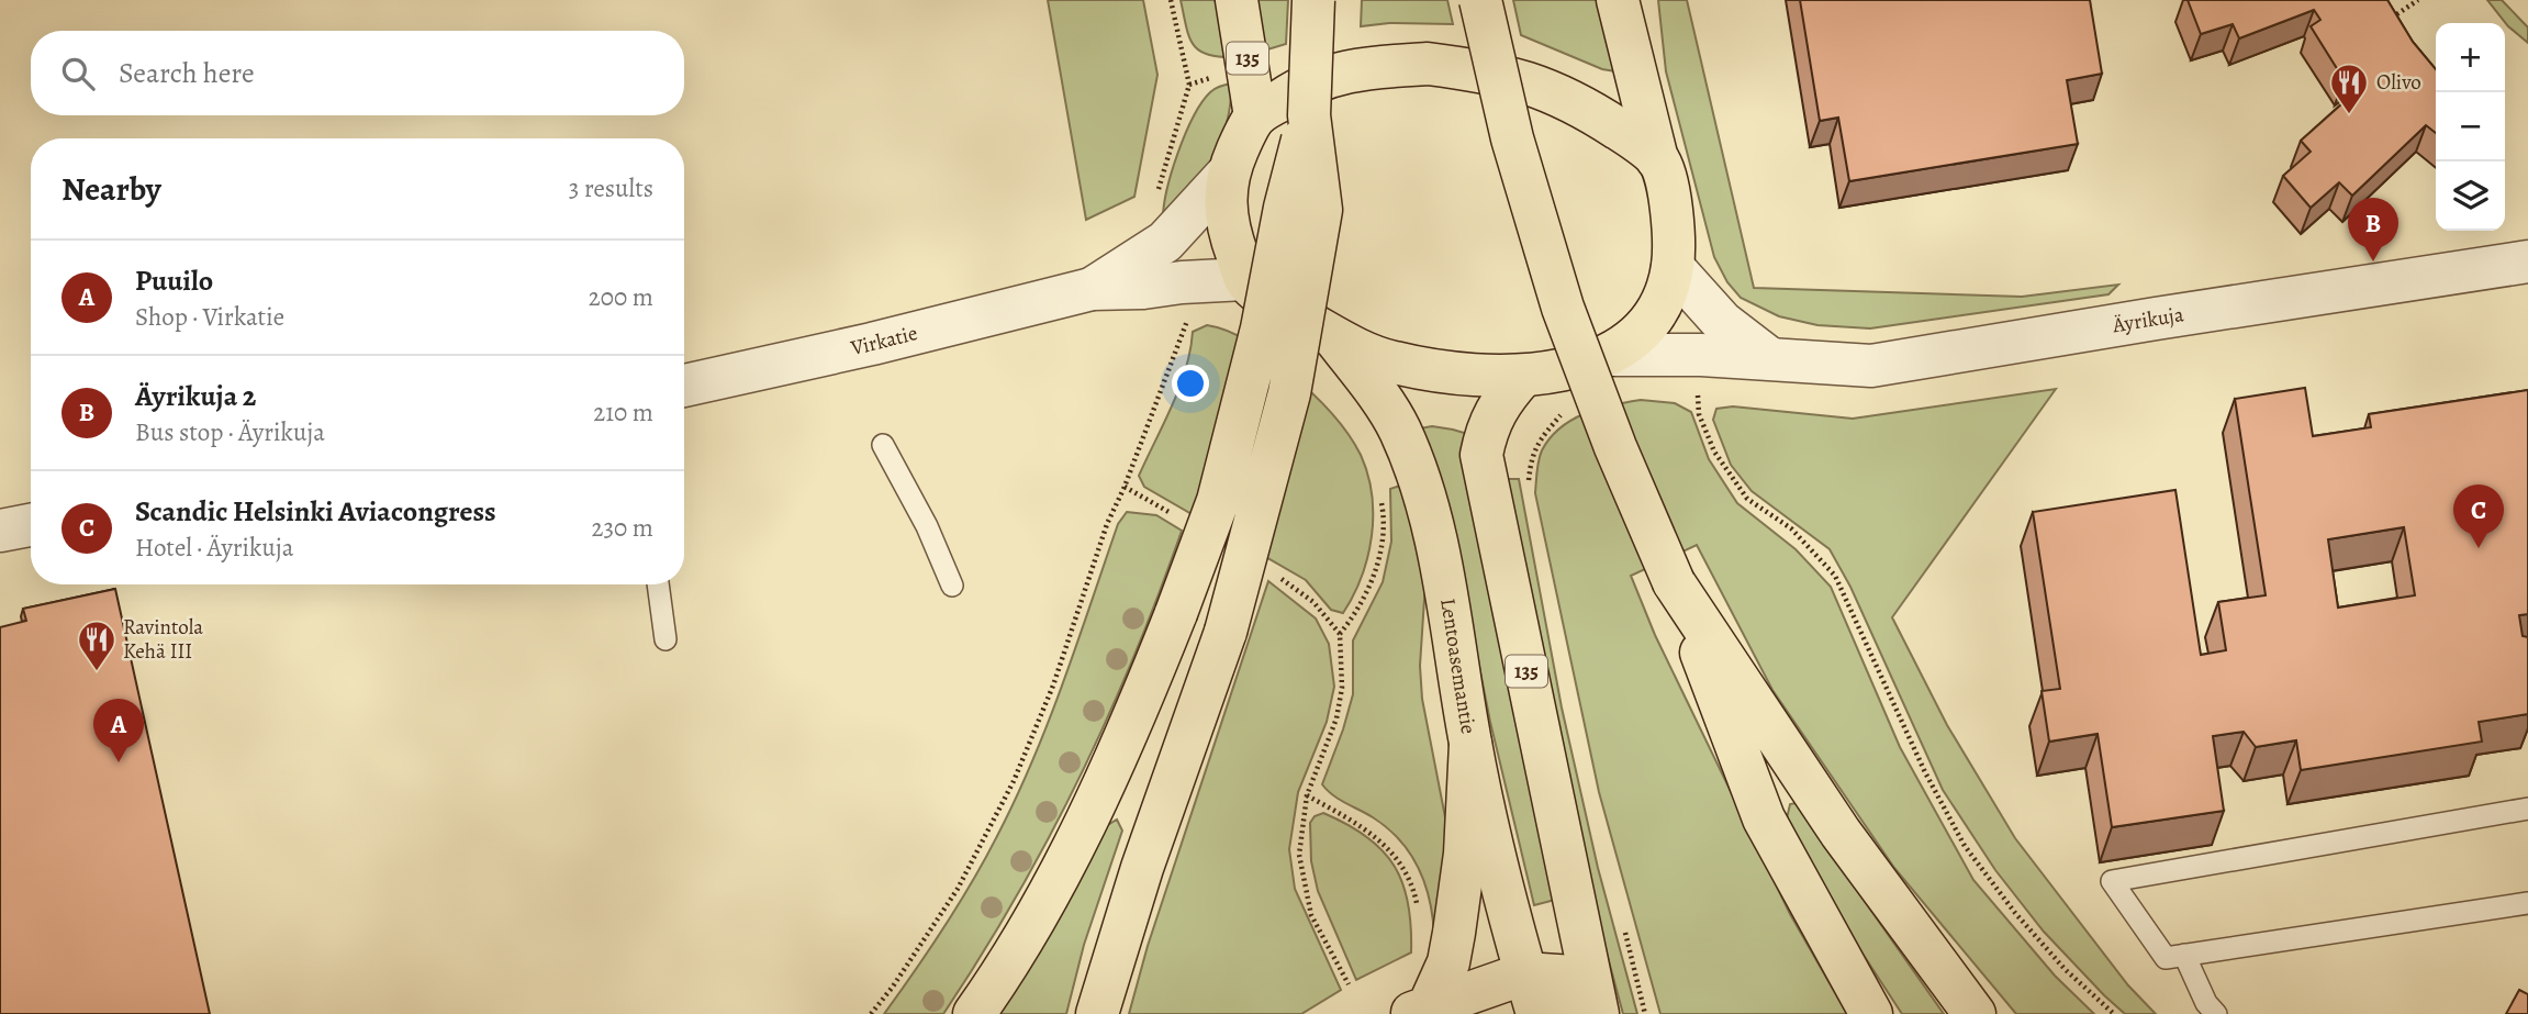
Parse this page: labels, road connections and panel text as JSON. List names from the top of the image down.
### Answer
{
  "streets": {
    "main road": ["135", "Lentoasemantie"],
    "street": ["Äyrikuja", "Virkatie"]
  },
  "places": {
    "restaurant": ["Olivo", "Ravintola Kehä III"]
  },
  "page": {
    "map_buttons": ["+", "−"],
    "search": "Search here",
    "heading": ["Nearby", "3 results"],
    "pins": ["B", "C", "A"],
    "list": [
      {
        "mark": "A",
        "name": "Puuilo",
        "note": "Shop · Virkatie",
        "value": "200 m"
      },
      {
        "mark": "B",
        "name": "Äyrikuja 2",
        "note": "Bus stop · Äyrikuja",
        "value": "210 m"
      },
      {
        "mark": "C",
        "name": "Scandic Helsinki Aviacongress",
        "note": "Hotel · Äyrikuja",
        "value": "230 m"
      }
    ]
  }
}
